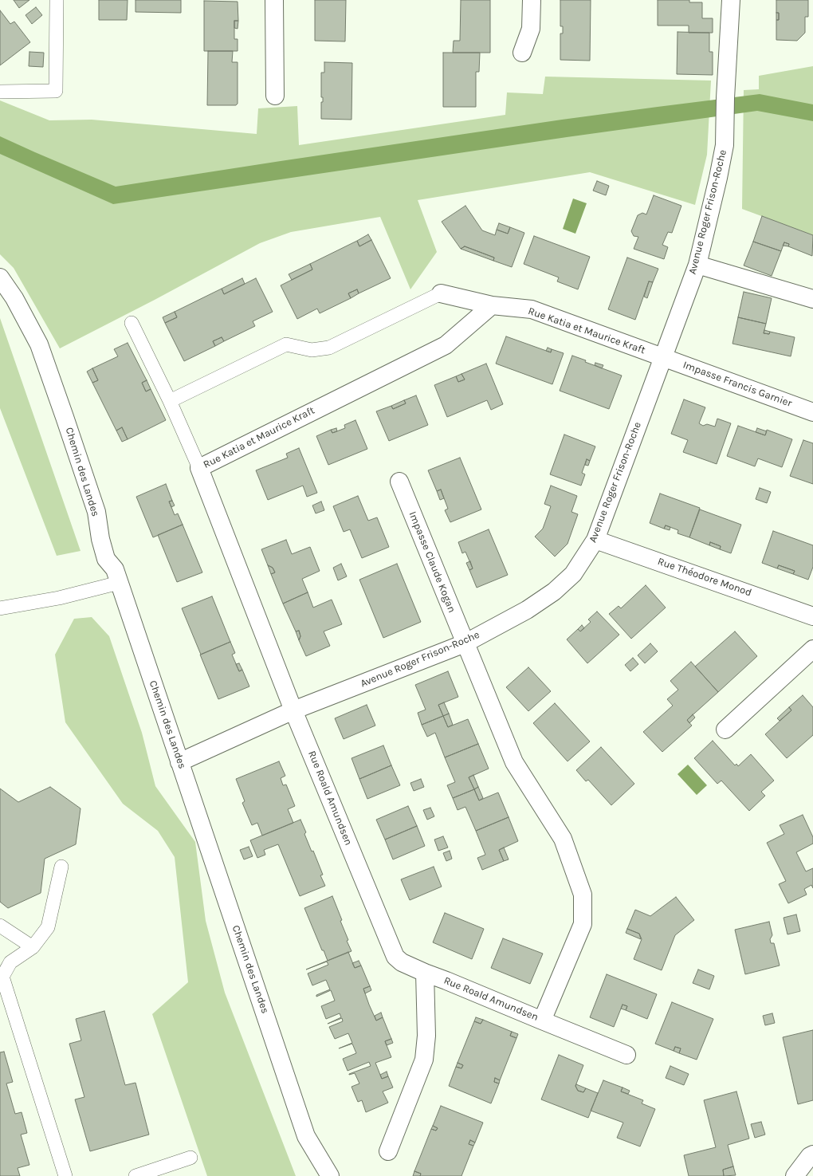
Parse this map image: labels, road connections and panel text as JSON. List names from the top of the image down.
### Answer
{
  "streets": {
    "street": [
      "Avenue Roger Frison-Roche",
      "Rue Katia et Maurice Kraft",
      "Impasse Francis Garnier",
      "Chemin des Landes",
      "Impasse Claude Kogan",
      "Rue Théodore Monod",
      "Rue Roald Amundsen"
    ]
  },
  "crossings": [
    ["Avenue Roger Frison-Roche", "Rue Katia et Maurice Kraft"],
    ["Avenue Roger Frison-Roche", "Impasse Francis Garnier"],
    ["Avenue Roger Frison-Roche", "Chemin des Landes"],
    ["Avenue Roger Frison-Roche", "Impasse Claude Kogan"],
    ["Avenue Roger Frison-Roche", "Rue Théodore Monod"],
    ["Avenue Roger Frison-Roche", "Rue Roald Amundsen"],
    ["Rue Katia et Maurice Kraft", "Impasse Francis Garnier"],
    ["Rue Katia et Maurice Kraft", "Rue Roald Amundsen"],
    ["Impasse Claude Kogan", "Rue Roald Amundsen"]
  ]
}
